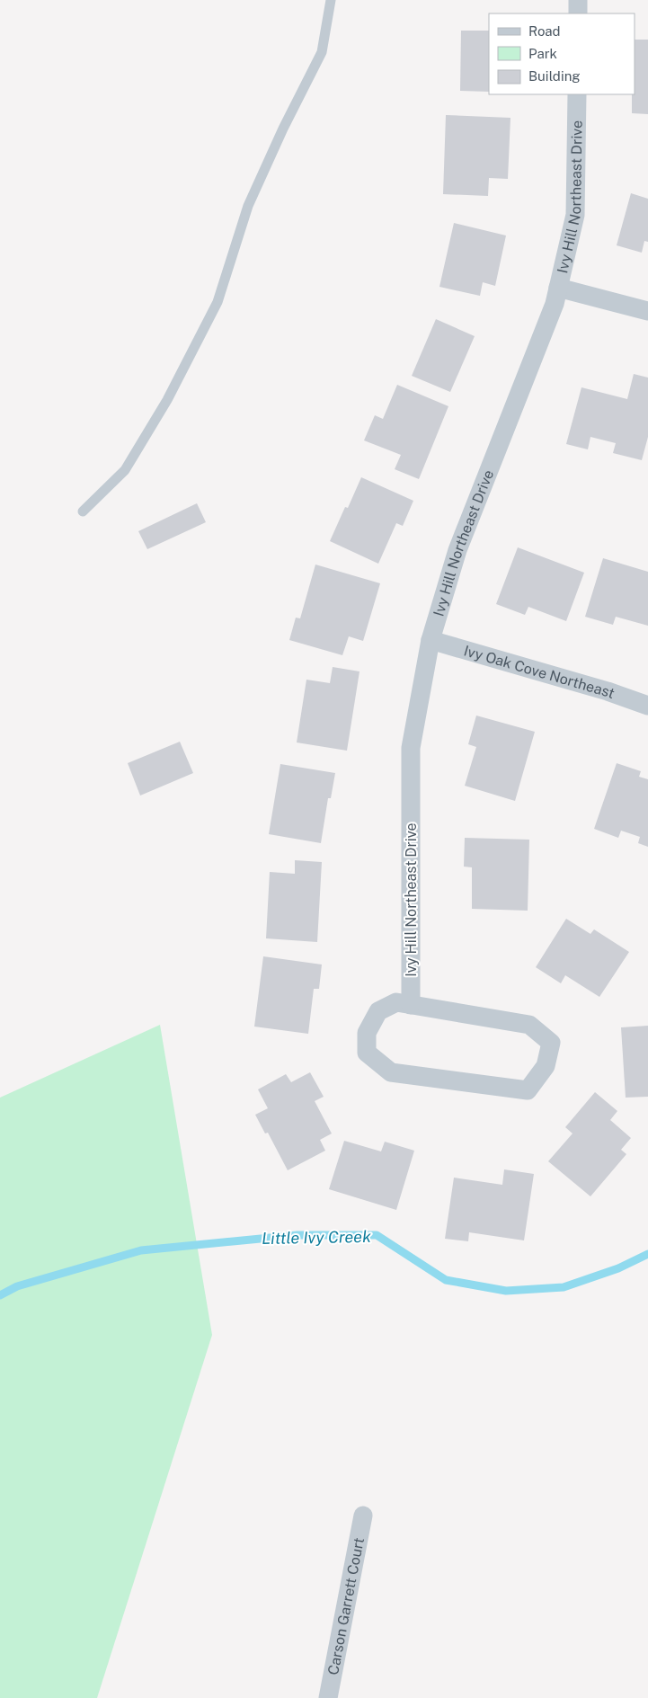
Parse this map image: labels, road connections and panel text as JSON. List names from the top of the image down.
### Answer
{
  "streets": {
    "street": ["Ivy Hill Northeast Drive", "Ivy Oak Cove Northeast", "Carson Garrett Court"]
  },
  "crossings": [
    ["Ivy Hill Northeast Drive", "Ivy Oak Cove Northeast"]
  ],
  "water": ["Little Ivy Creek"],
  "legend": ["Road", "Park", "Building"]
}
